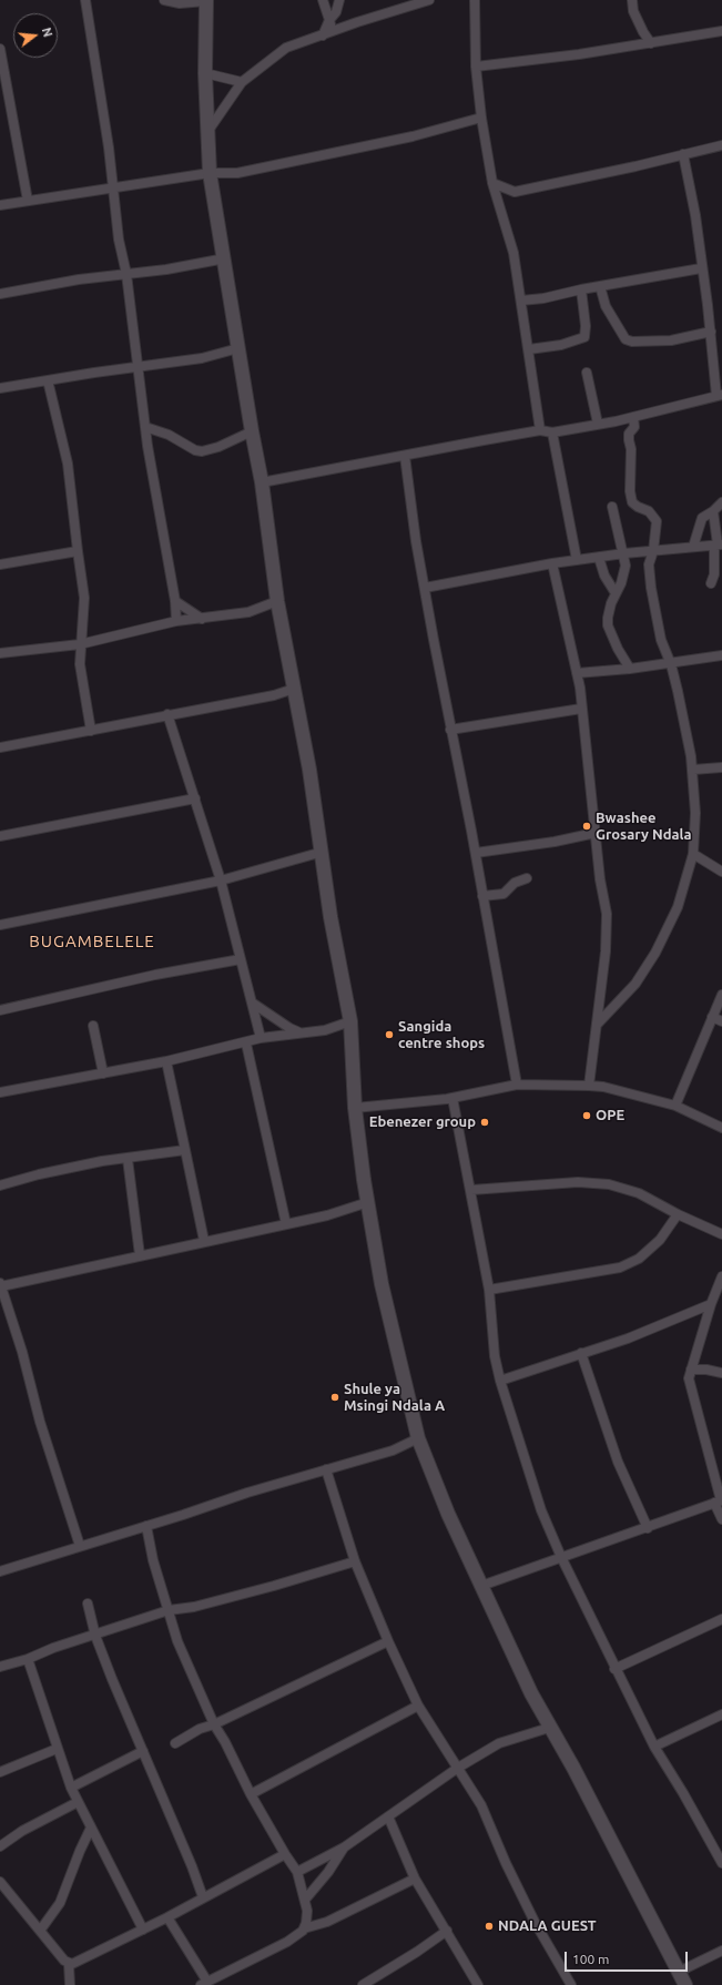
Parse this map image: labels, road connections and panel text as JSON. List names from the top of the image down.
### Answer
{
  "districts": ["BUGAMBELELE"],
  "places": [
    "Bwashee Grosary Ndala",
    "Sangida centre shops",
    "OPE",
    "Ebenezer group",
    "Shule ya Msingi Ndala A",
    "NDALA GUEST"
  ],
  "scale_bar": "100 m",
  "north": "right"
}
